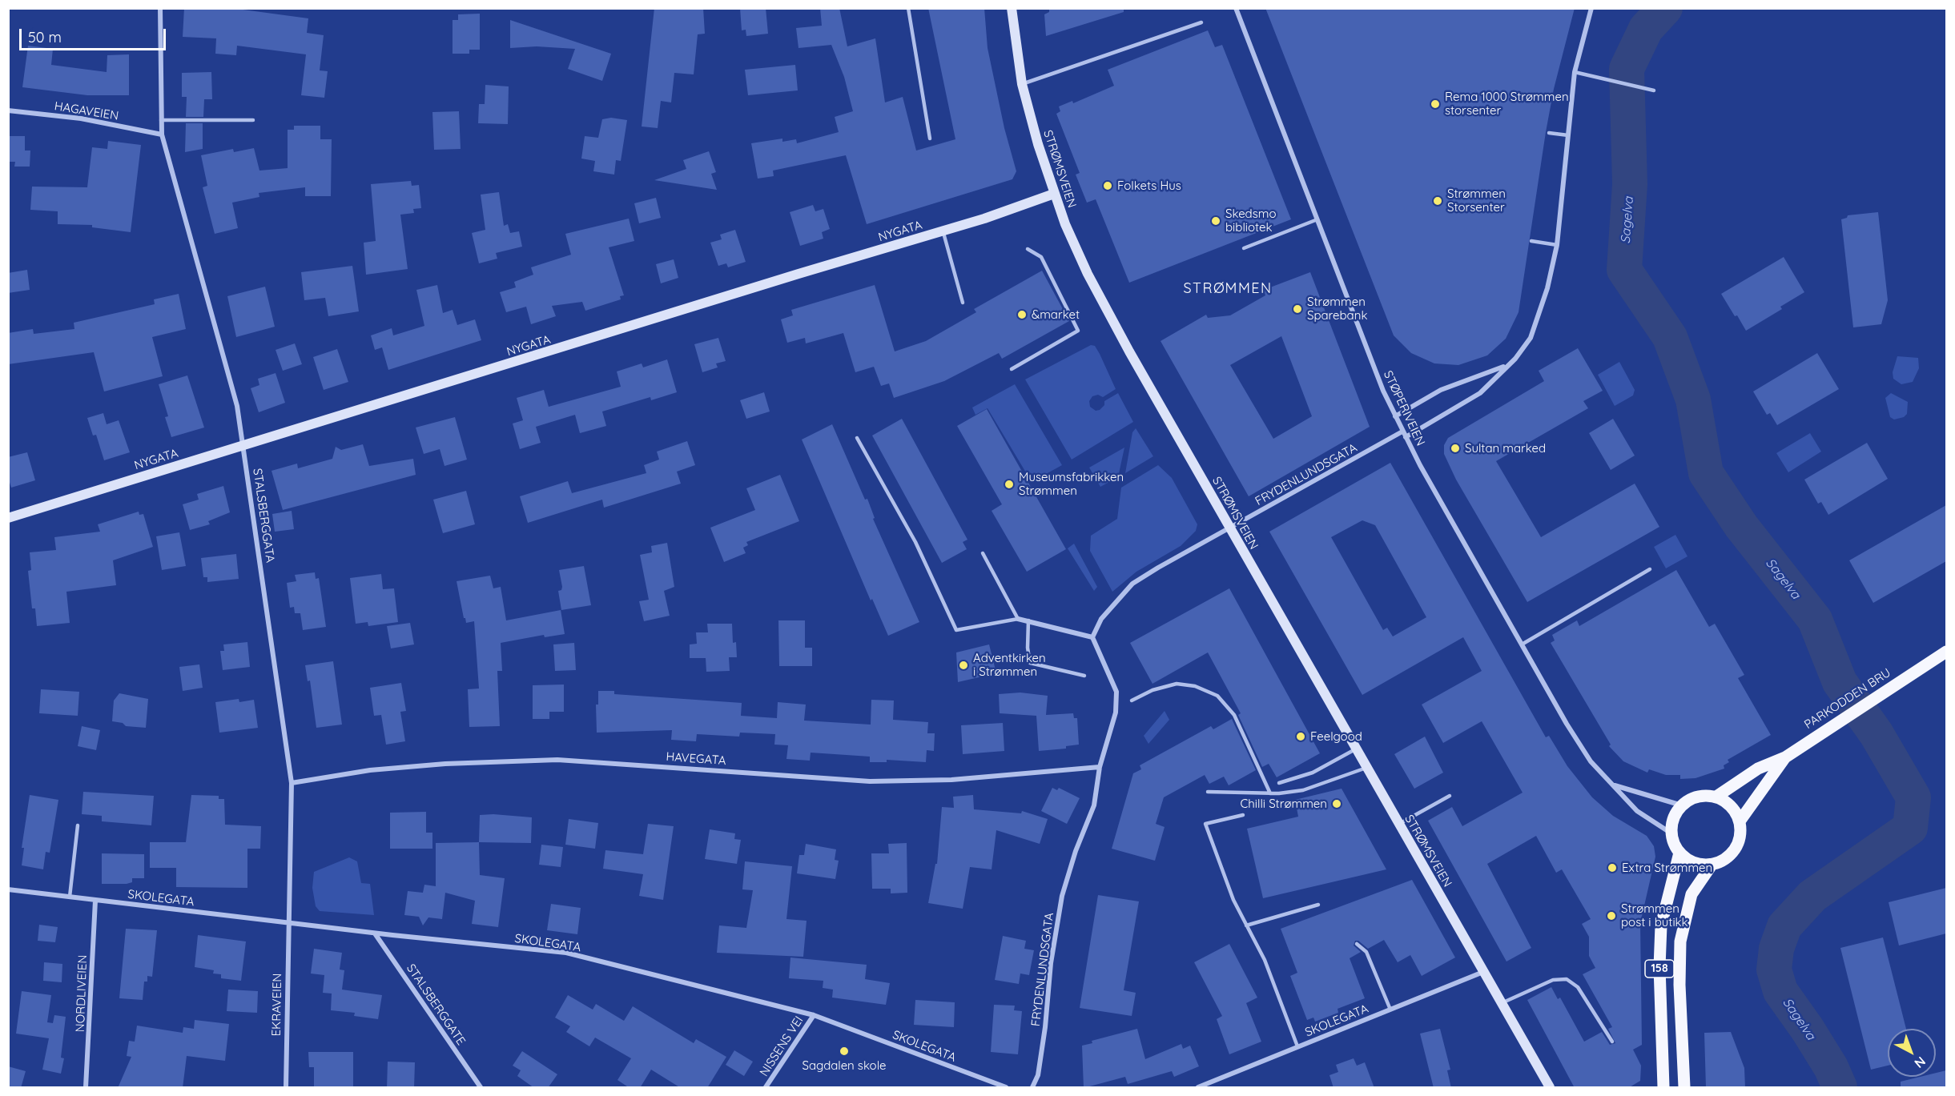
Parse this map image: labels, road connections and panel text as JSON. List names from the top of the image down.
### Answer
{
  "streets": {
    "main road": [
      "STRØMSVEIEN",
      "NYGATA",
      "PARKODDEN BRU",
      "158"
    ],
    "street": [
      "HAGAVEIEN",
      "STØPERIVEIEN",
      "FRYDENLUNDSGATA",
      "STALSBERGGATA",
      "HAVEGATA",
      "SKOLEGATA",
      "NORDLIVEIEN",
      "EKRAVEIEN",
      "STALSBERGGATE",
      "NISSENS VEI"
    ]
  },
  "crossings": [
    ["HAGAVEIEN", "STALSBERGGATA"],
    ["STRØMSVEIEN", "NYGATA"],
    ["STRØMSVEIEN", "FRYDENLUNDSGATA"],
    ["STRØMSVEIEN", "SKOLEGATA"],
    ["NYGATA", "STALSBERGGATA"],
    ["STØPERIVEIEN", "FRYDENLUNDSGATA"],
    ["STØPERIVEIEN", "158"],
    ["FRYDENLUNDSGATA", "HAVEGATA"],
    ["STALSBERGGATA", "HAVEGATA"],
    ["STALSBERGGATA", "SKOLEGATA"],
    ["STALSBERGGATA", "EKRAVEIEN"],
    ["PARKODDEN BRU", "158"],
    ["SKOLEGATA", "NORDLIVEIEN"],
    ["SKOLEGATA", "EKRAVEIEN"],
    ["SKOLEGATA", "STALSBERGGATE"],
    ["SKOLEGATA", "NISSENS VEI"]
  ],
  "districts": ["STRØMMEN"],
  "water": ["Sagelva"],
  "places": [
    "Rema 1000 Strømmen storsenter",
    "Folkets Hus",
    "Strømmen Storsenter",
    "Skedsmo bibliotek",
    "Strømmen Sparebank",
    "&market",
    "Sultan marked",
    "Museumsfabrikken Strømmen",
    "Adventkirken i Strømmen",
    "Feelgood",
    "Chilli Strømmen",
    "Extra Strømmen",
    "Strømmen post i butikk",
    "Sagdalen skole"
  ],
  "scale_bar": "50 m",
  "north": "bottom right"
}
